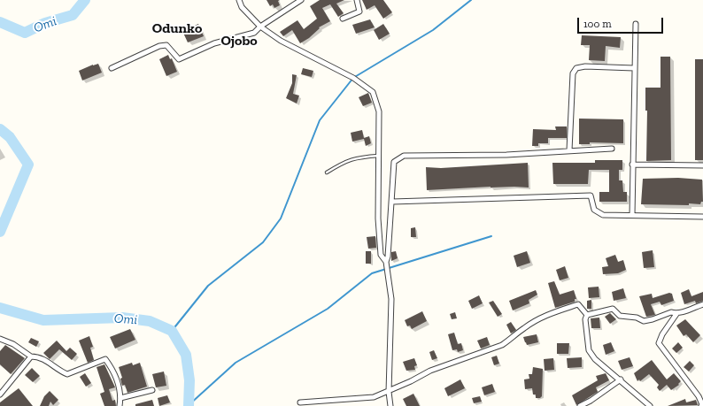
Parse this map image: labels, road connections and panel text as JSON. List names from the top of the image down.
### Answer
{
  "districts": ["Odunko", "Ojobo"],
  "water": ["Omi"],
  "scale_bar": "100 m"
}
